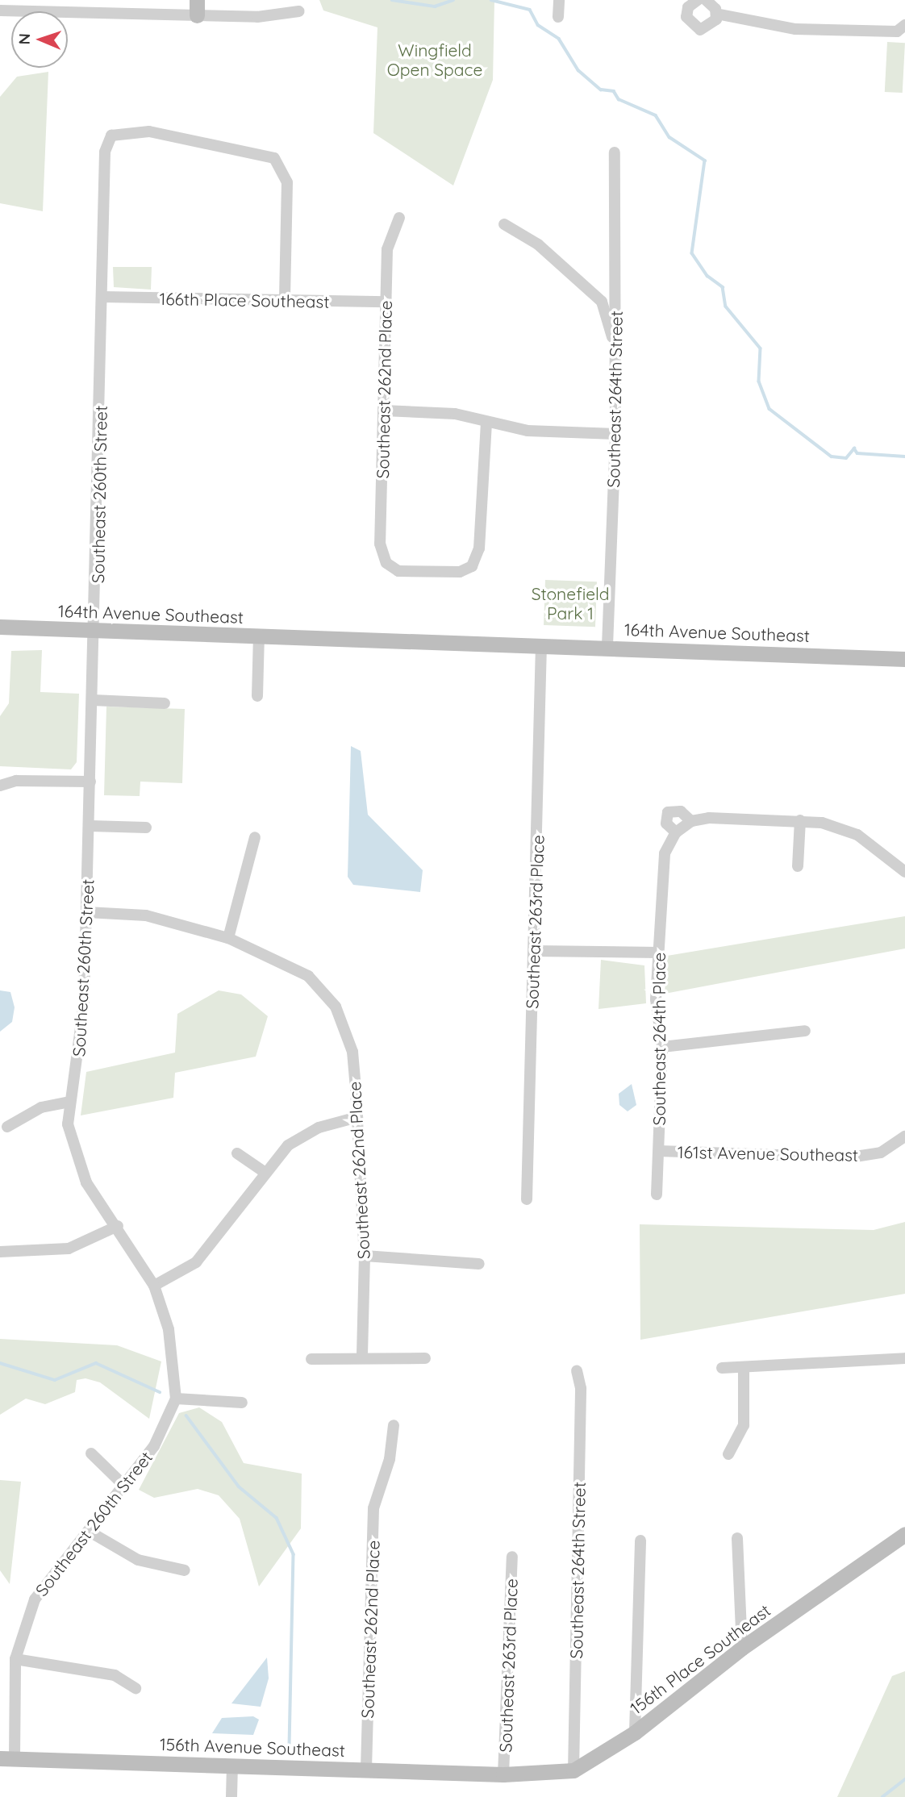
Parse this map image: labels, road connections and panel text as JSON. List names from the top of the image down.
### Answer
{
  "streets": {
    "street": [
      "166th Place Southeast",
      "Southeast 262nd Place",
      "Southeast 264th Street",
      "Southeast 260th Street",
      "164th Avenue Southeast",
      "Southeast 263rd Place",
      "Southeast 264th Place",
      "161st Avenue Southeast",
      "156th Place Southeast",
      "156th Avenue Southeast"
    ]
  },
  "crossings": [
    ["166th Place Southeast", "Southeast 262nd Place"],
    ["166th Place Southeast", "Southeast 260th Street"],
    ["Southeast 262nd Place", "Southeast 260th Street"],
    ["Southeast 262nd Place", "156th Avenue Southeast"],
    ["Southeast 264th Street", "164th Avenue Southeast"],
    ["Southeast 264th Street", "156th Place Southeast"],
    ["Southeast 260th Street", "164th Avenue Southeast"],
    ["Southeast 260th Street", "156th Avenue Southeast"],
    ["164th Avenue Southeast", "Southeast 263rd Place"],
    ["Southeast 263rd Place", "156th Place Southeast"],
    ["Southeast 263rd Place", "156th Avenue Southeast"],
    ["Southeast 264th Place", "161st Avenue Southeast"],
    ["156th Place Southeast", "156th Avenue Southeast"]
  ],
  "parks": ["Wingfield Open Space", "Stonefield Park 1"],
  "north": "left"
}
